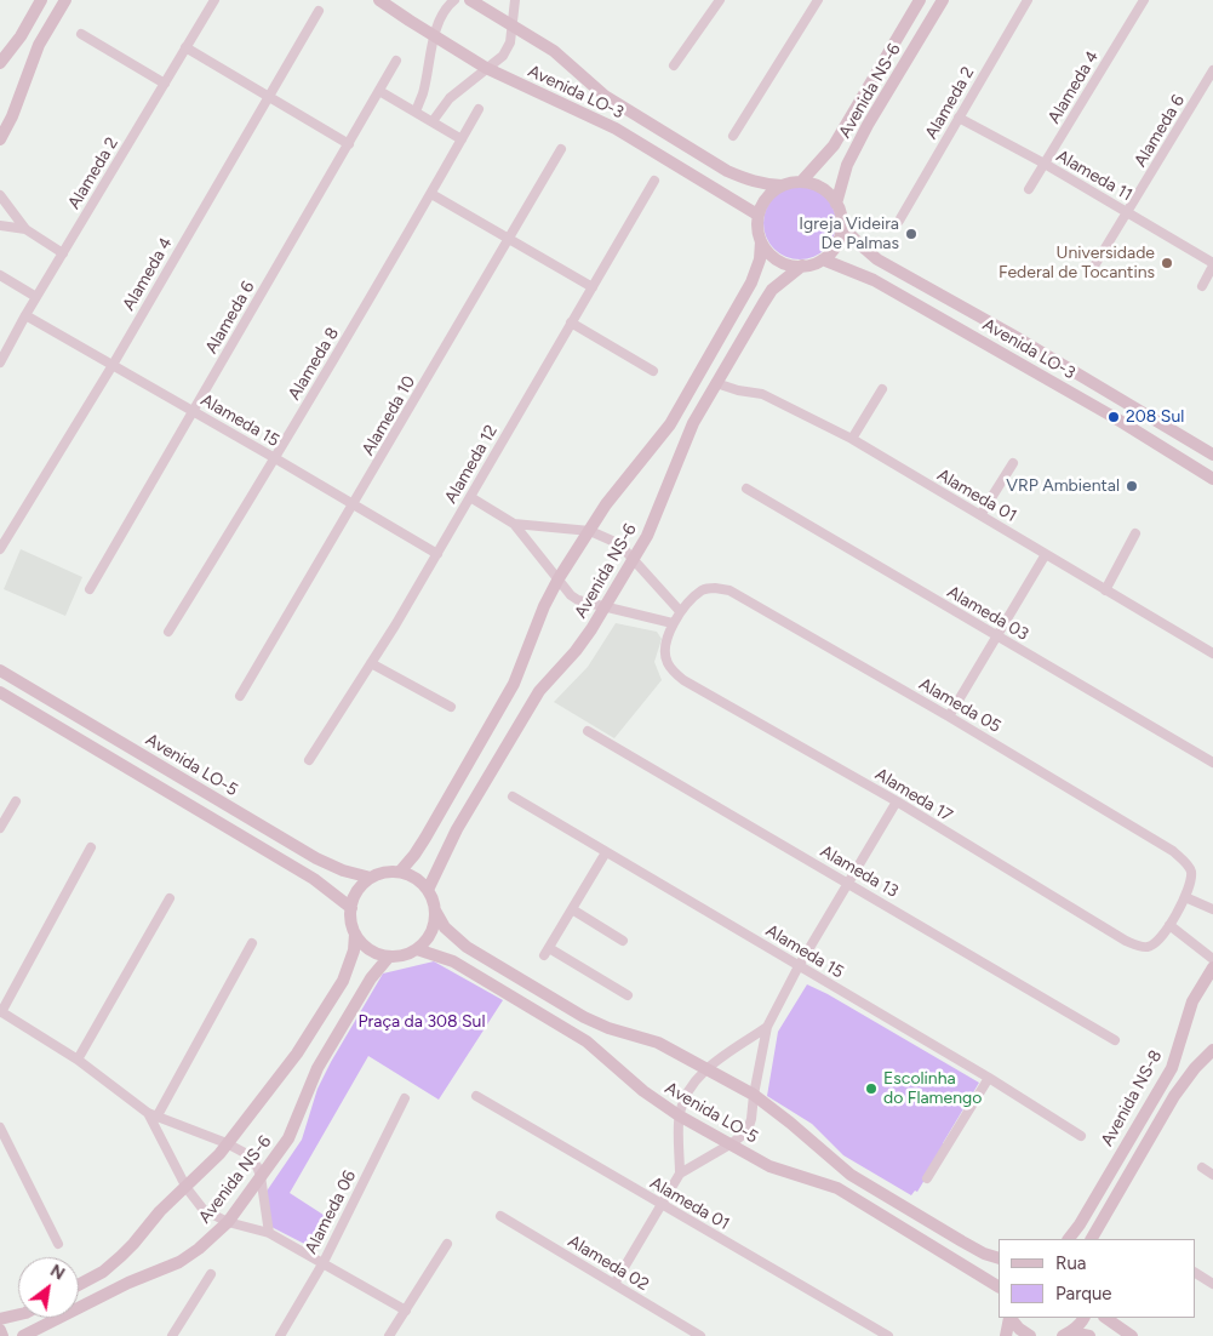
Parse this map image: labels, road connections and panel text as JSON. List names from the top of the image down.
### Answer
{
  "streets": {
    "street": [
      "Alameda 4",
      "Avenida NS-6",
      "Avenida LO-3",
      "Alameda 2",
      "Alameda 6",
      "Alameda 11",
      "Alameda 8",
      "Alameda 10",
      "Alameda 15",
      "Alameda 12",
      "Alameda 01",
      "Alameda 03",
      "Alameda 05",
      "Avenida LO-5",
      "Alameda 17",
      "Alameda 13",
      "Avenida NS-8",
      "Alameda 06",
      "Alameda 02"
    ]
  },
  "crossings": [
    ["Alameda 4", "Alameda 11"],
    ["Alameda 4", "Alameda 15"],
    ["Avenida NS-6", "Avenida LO-3"],
    ["Avenida NS-6", "Alameda 01"],
    ["Avenida NS-6", "Avenida LO-5"],
    ["Alameda 2", "Alameda 11"],
    ["Alameda 2", "Alameda 15"],
    ["Alameda 6", "Alameda 11"],
    ["Alameda 6", "Alameda 15"],
    ["Alameda 8", "Alameda 15"],
    ["Alameda 10", "Alameda 15"],
    ["Alameda 15", "Alameda 12"]
  ],
  "parks": ["Praça da 308 Sul"],
  "places": [
    "Igreja Videira De Palmas",
    "Universidade Federal de Tocantins",
    "208 Sul",
    "VRP Ambiental",
    "Escolinha do Flamengo"
  ],
  "legend": ["Rua", "Parque"],
  "north": "top right"
}
